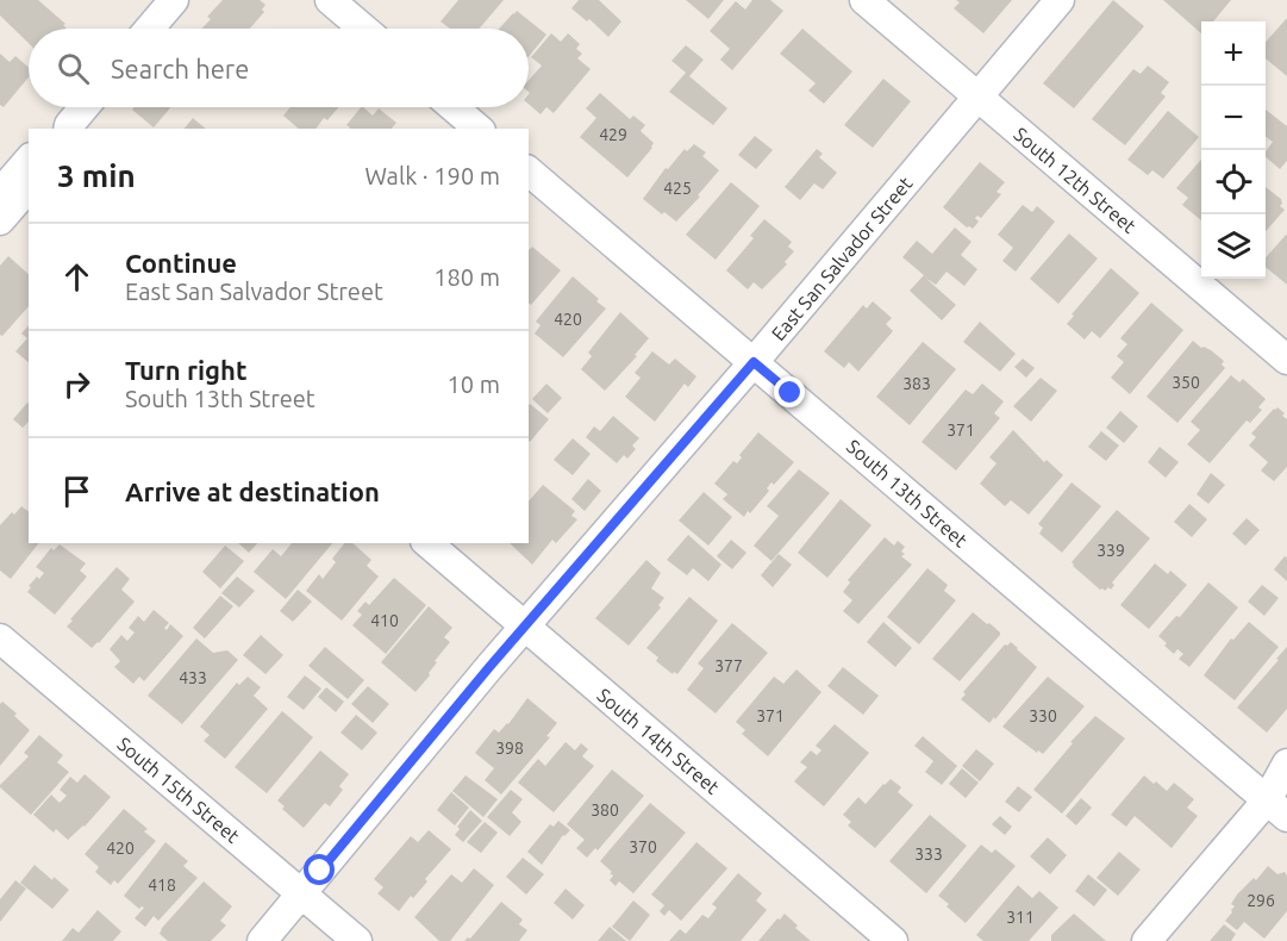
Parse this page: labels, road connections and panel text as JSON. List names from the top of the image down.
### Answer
{
  "streets": {
    "street": [
      "South 12th Street",
      "East San Salvador Street",
      "South 13th Street",
      "South 14th Street",
      "South 15th Street"
    ]
  },
  "crossings": [
    ["South 12th Street", "East San Salvador Street"],
    ["East San Salvador Street", "South 13th Street"],
    ["East San Salvador Street", "South 14th Street"],
    ["East San Salvador Street", "South 15th Street"]
  ],
  "house_numbers": [
    "429",
    "425",
    "420",
    "350",
    "383",
    "371",
    "339",
    "410",
    "377",
    "433",
    "371",
    "330",
    "398",
    "380",
    "370",
    "420",
    "333",
    "418",
    "296",
    "311"
  ],
  "page": {
    "map_buttons": ["+", "−"],
    "search": "Search here",
    "heading": ["3 min", "Walk · 190 m"],
    "list": [
      ["Continue", "East San Salvador Street", "180 m"],
      ["Turn right", "South 13th Street", "10 m"],
      "Arrive at destination"
    ]
  }
}
